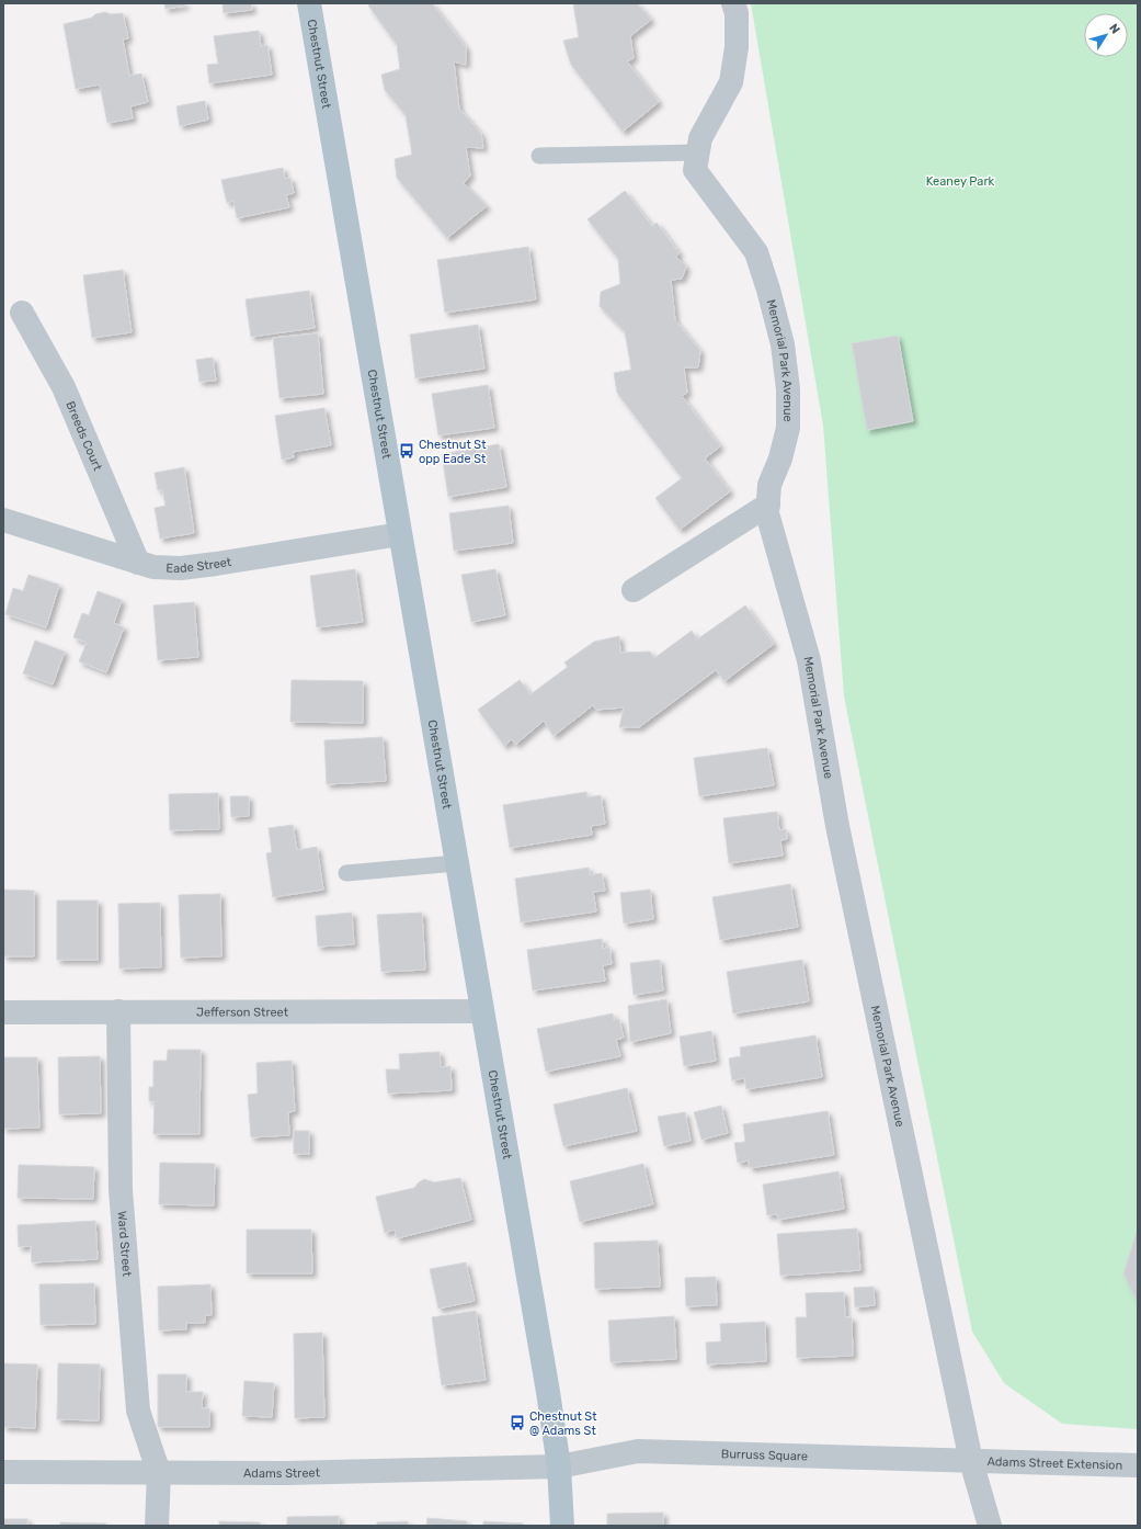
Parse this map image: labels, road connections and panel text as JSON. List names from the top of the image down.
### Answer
{
  "streets": {
    "main road": ["Chestnut Street"],
    "street": [
      "Memorial Park Avenue",
      "Breeds Court",
      "Eade Street",
      "Jefferson Street",
      "Ward Street",
      "Burruss Square",
      "Adams Street Extension",
      "Adams Street"
    ]
  },
  "crossings": [
    ["Chestnut Street", "Eade Street"],
    ["Chestnut Street", "Jefferson Street"],
    ["Chestnut Street", "Burruss Square"],
    ["Chestnut Street", "Adams Street"],
    ["Memorial Park Avenue", "Burruss Square"],
    ["Memorial Park Avenue", "Adams Street Extension"],
    ["Breeds Court", "Eade Street"],
    ["Jefferson Street", "Ward Street"],
    ["Ward Street", "Adams Street"],
    ["Burruss Square", "Adams Street Extension"],
    ["Burruss Square", "Adams Street"]
  ],
  "parks": ["Keaney Park"],
  "places": {
    "bus stop": ["Chestnut St opp Eade St", "Chestnut St @ Adams St"]
  },
  "north": "top right"
}
